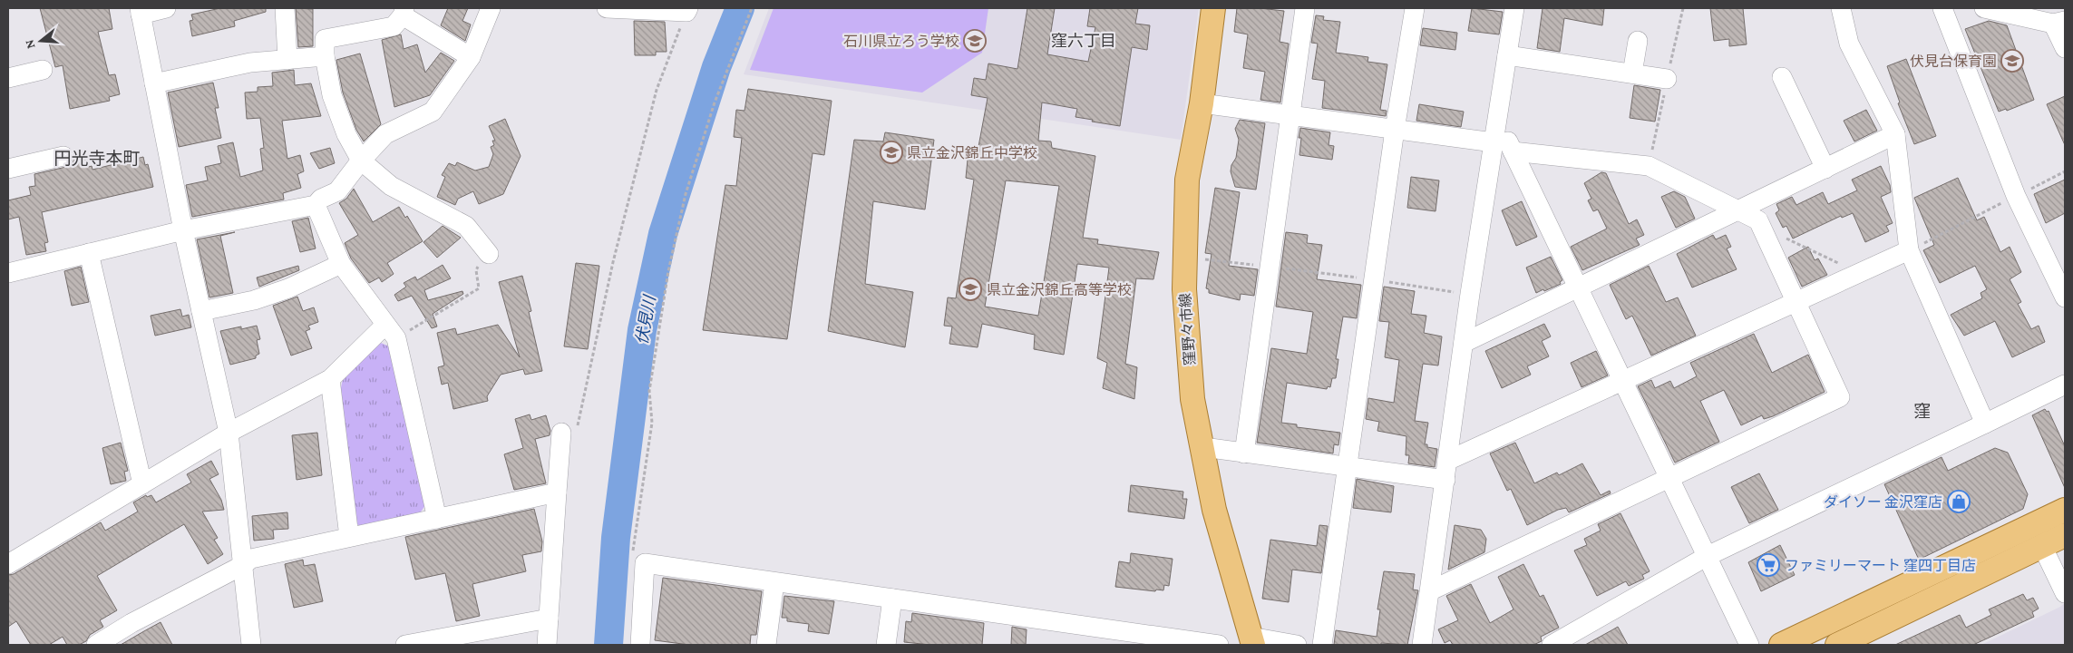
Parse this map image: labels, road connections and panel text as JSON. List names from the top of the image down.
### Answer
{
  "streets": {
    "main road": ["窪野々市線"]
  },
  "districts": ["窪六丁目", "円光寺本町", "窪"],
  "water": ["伏見川"],
  "places": {
    "school or university": [
      "石川県立ろう学校",
      "伏見台保育園",
      "県立金沢錦丘中学校",
      "県立金沢錦丘高等学校"
    ],
    "shop": ["ダイソー 金沢窪店"],
    "supermarket": ["ファミリーマート 窪四丁目店"]
  },
  "north": "left"
}
